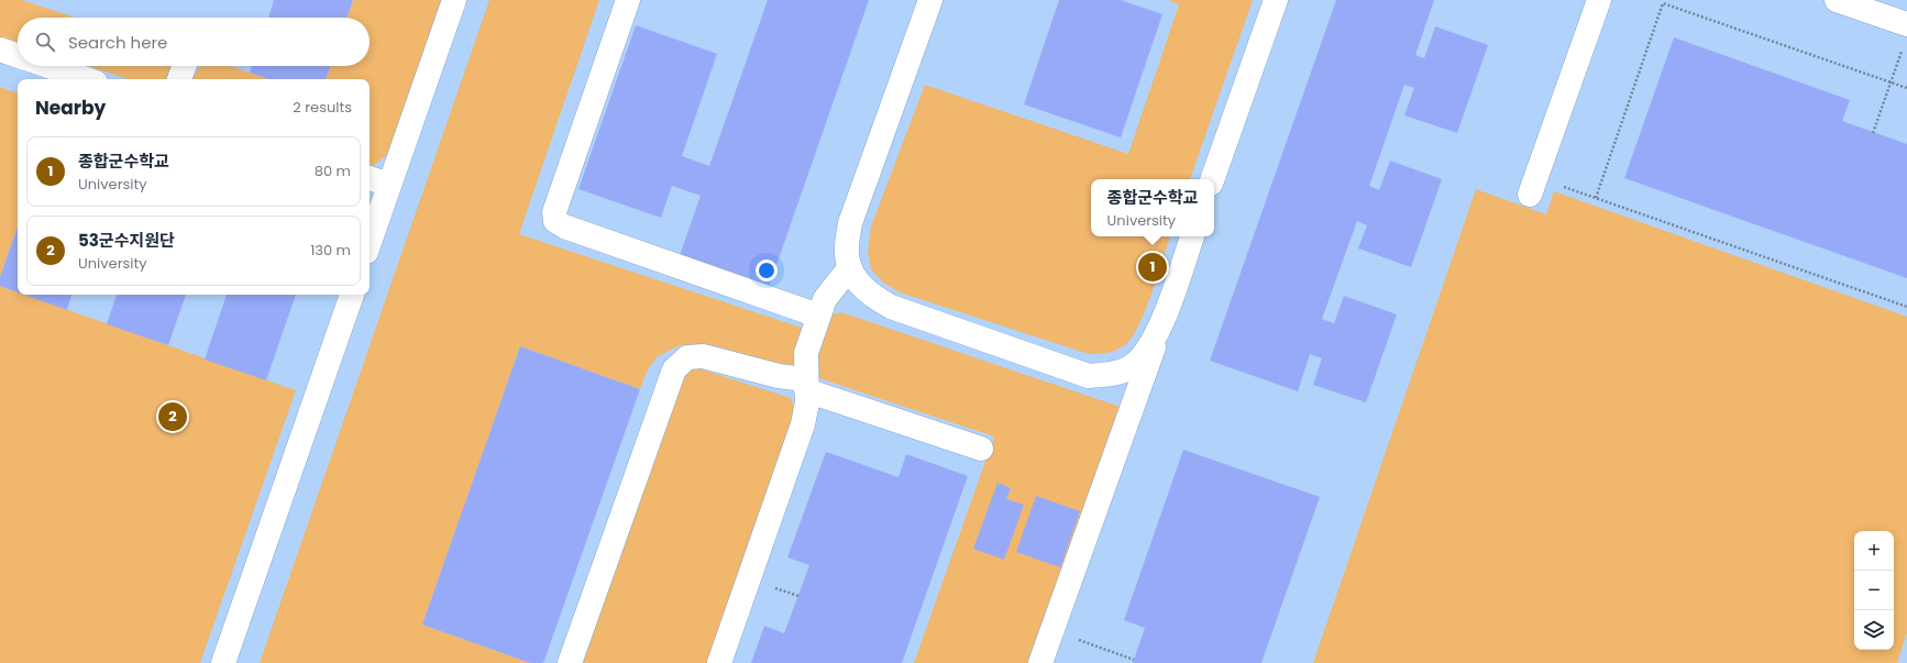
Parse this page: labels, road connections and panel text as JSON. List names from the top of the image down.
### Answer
{
  "page": {
    "search": "Search here",
    "heading": ["Nearby", "2 results"],
    "list": [
      {
        "mark": "1",
        "name": "종합군수학교",
        "note": "University",
        "value": "80 m"
      },
      {
        "mark": "2",
        "name": "53군수지원단",
        "note": "University",
        "value": "130 m"
      }
    ],
    "popup": ["종합군수학교", "University"],
    "pins": ["1", "2"],
    "map_buttons": ["+", "−"]
  }
}
